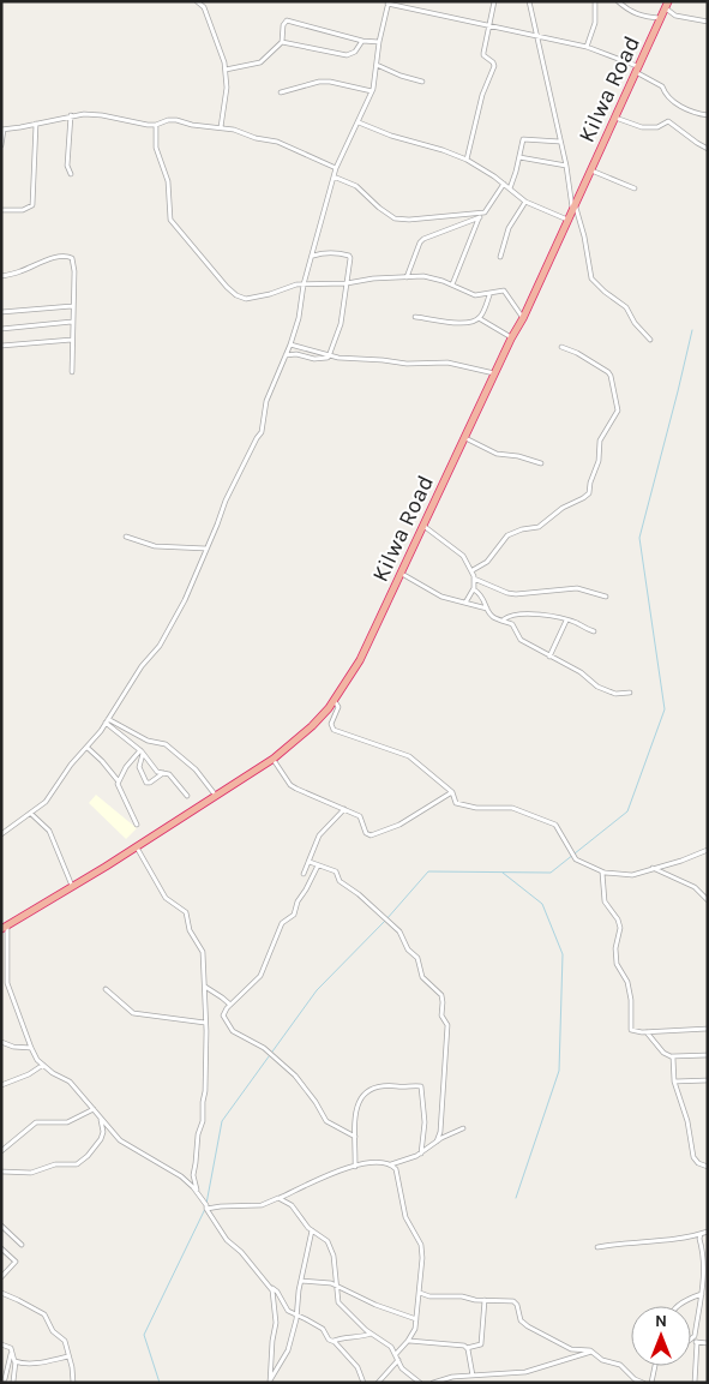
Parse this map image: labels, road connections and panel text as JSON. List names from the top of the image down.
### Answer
{
  "streets": {
    "highway": ["Kilwa Road"]
  },
  "north": "top"
}
